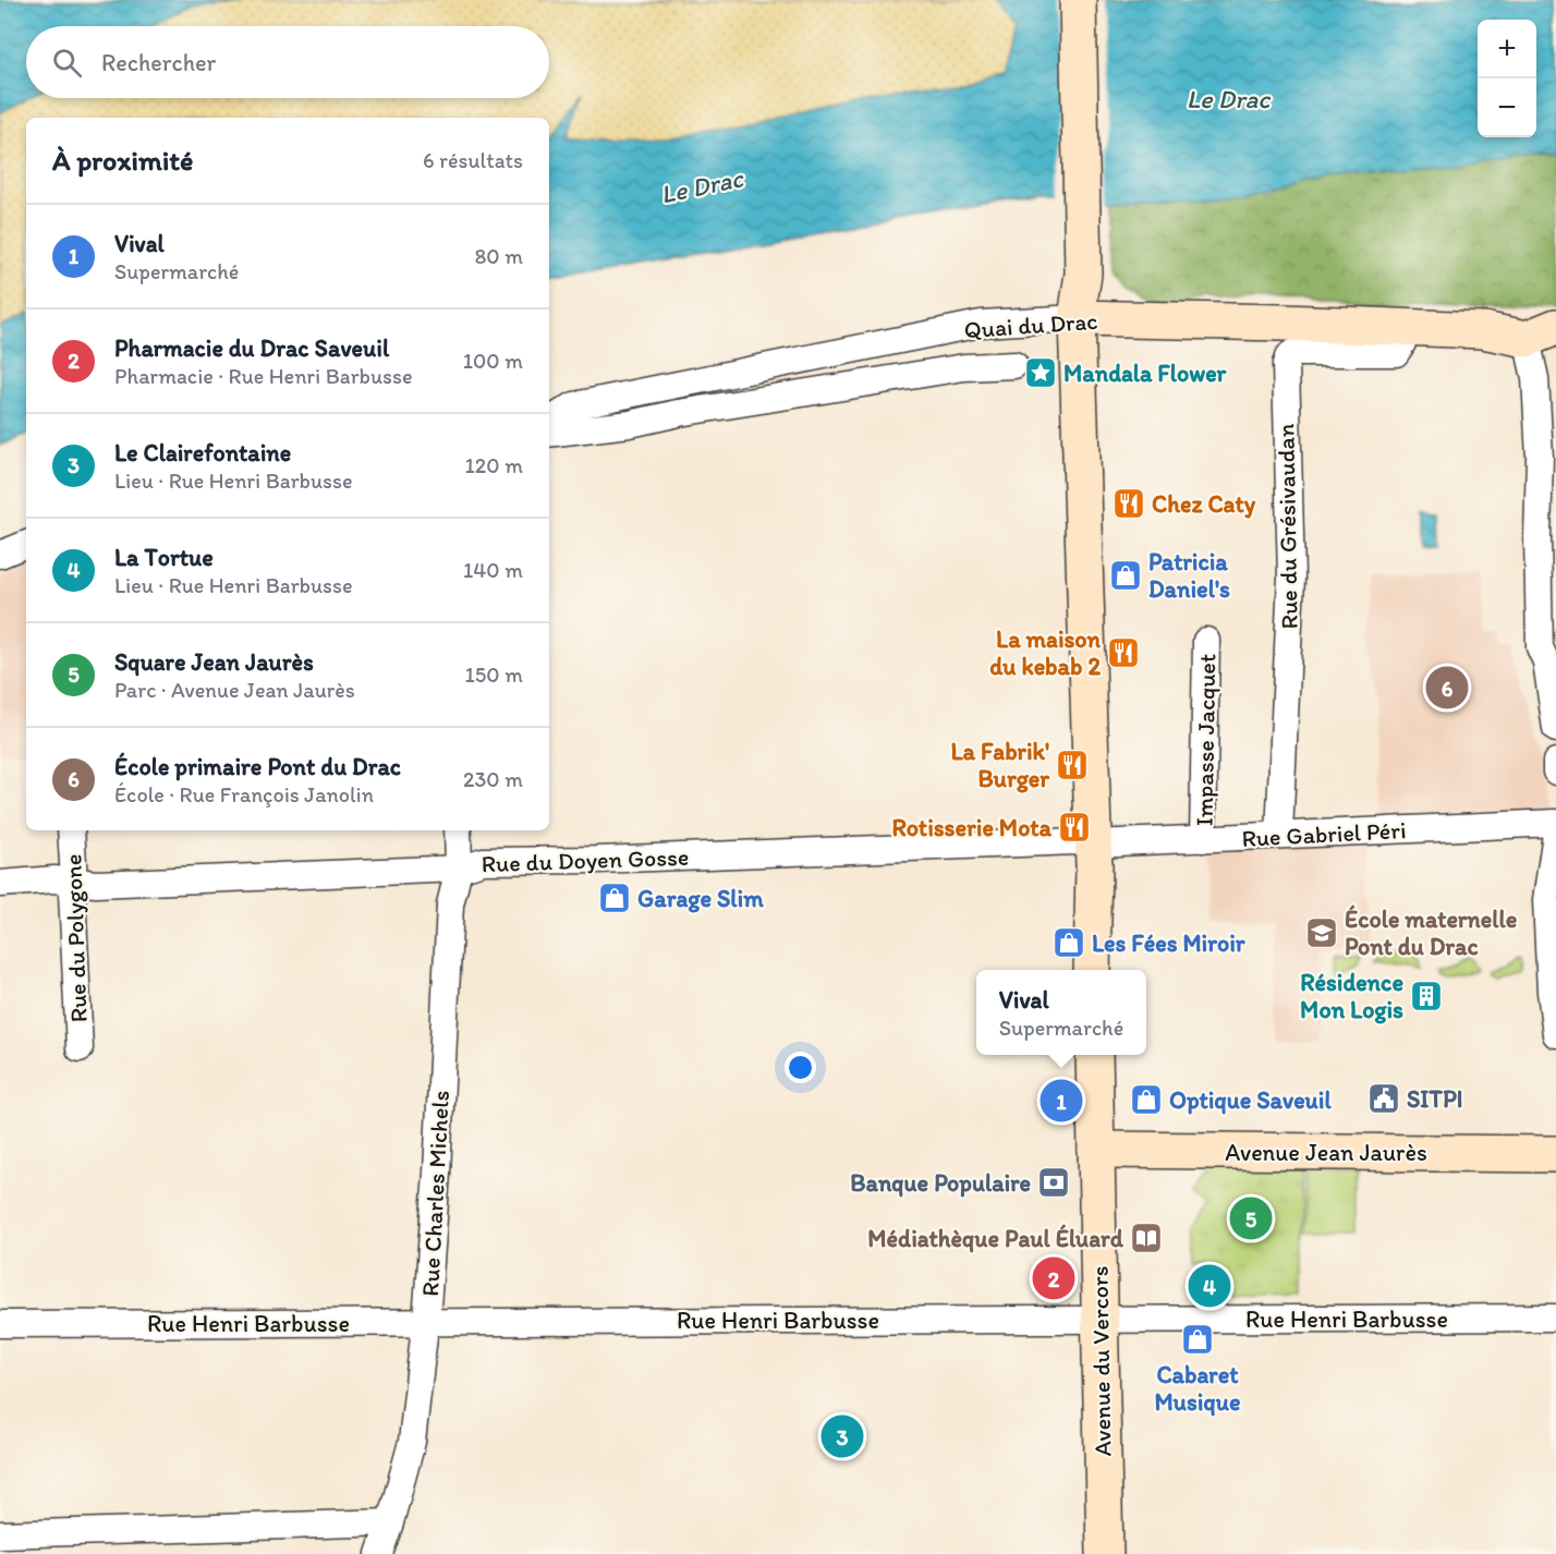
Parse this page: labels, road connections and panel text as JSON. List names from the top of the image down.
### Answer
{
  "streets": {
    "street": [
      "Quai du Drac",
      "Rue du Grésivaudan",
      "Impasse Jacquet",
      "Rue Gabriel Péri",
      "Rue du Doyen Gosse",
      "Rue du Polygone",
      "Avenue Jean Jaurès",
      "Rue Charles Michels",
      "Rue Henri Barbusse",
      "Avenue du Vercors"
    ]
  },
  "crossings": [
    ["Quai du Drac", "Rue du Grésivaudan"],
    ["Rue du Grésivaudan", "Rue Gabriel Péri"],
    ["Impasse Jacquet", "Rue Gabriel Péri"],
    ["Rue Gabriel Péri", "Rue du Doyen Gosse"],
    ["Rue du Doyen Gosse", "Rue du Polygone"],
    ["Rue du Doyen Gosse", "Rue Charles Michels"],
    ["Avenue Jean Jaurès", "Avenue du Vercors"],
    ["Rue Charles Michels", "Rue Henri Barbusse"],
    ["Rue Henri Barbusse", "Avenue du Vercors"]
  ],
  "water": ["Le Drac"],
  "places": {
    "place": ["Mandala Flower"],
    "restaurant": [
      "Chez Caty",
      "La maison du kebab 2",
      "La Fabrik' Burger",
      "Rotisserie Mota"
    ],
    "shop": [
      "Patricia Daniel's",
      "Garage Slim",
      "Les Fées Miroir",
      "Optique Saveuil",
      "Cabaret Musique"
    ],
    "school or university": ["École maternelle Pont du Drac"],
    "building": ["Résidence Mon Logis"],
    "public building": ["SITPI"],
    "bank": ["Banque Populaire"],
    "library": ["Médiathèque Paul Éluard"]
  },
  "page": {
    "map_buttons": ["+", "−"],
    "search": "Rechercher",
    "heading": ["À proximité", "6 résultats"],
    "list": [
      {
        "mark": "1",
        "name": "Vival",
        "note": "Supermarché",
        "value": "80 m"
      },
      {
        "mark": "2",
        "name": "Pharmacie du Drac Saveuil",
        "note": "Pharmacie · Rue Henri Barbusse",
        "value": "100 m"
      },
      {
        "mark": "3",
        "name": "Le Clairefontaine",
        "note": "Lieu · Rue Henri Barbusse",
        "value": "120 m"
      },
      {
        "mark": "4",
        "name": "La Tortue",
        "note": "Lieu · Rue Henri Barbusse",
        "value": "140 m"
      },
      {
        "mark": "5",
        "name": "Square Jean Jaurès",
        "note": "Parc · Avenue Jean Jaurès",
        "value": "150 m"
      },
      {
        "mark": "6",
        "name": "École primaire Pont du Drac",
        "note": "École · Rue François Janolin",
        "value": "230 m"
      }
    ],
    "pins": [
      "6",
      "1",
      "5",
      "2",
      "4",
      "3"
    ],
    "popup": ["Vival", "Supermarché"]
  }
}
